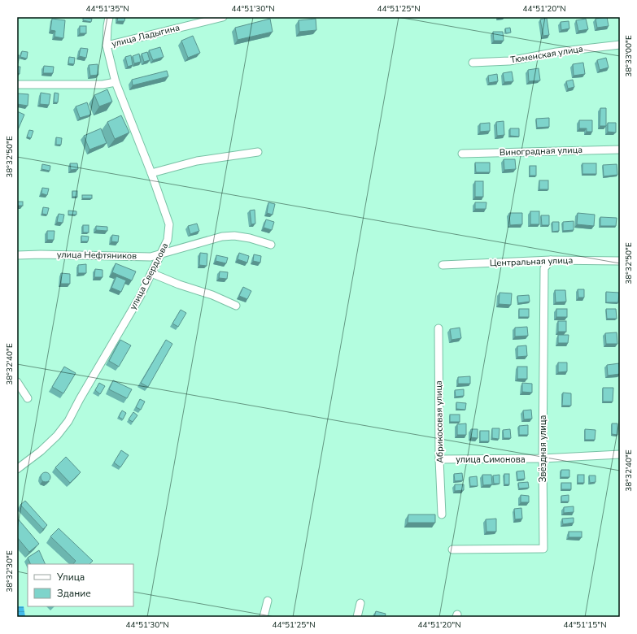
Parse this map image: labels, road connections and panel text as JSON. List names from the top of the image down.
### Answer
{
  "streets": {
    "street": [
      "улица Ладыгина",
      "Тюменская улица",
      "Виноградная улица",
      "улица Нефтяников",
      "Центральная улица",
      "улица Свердлова",
      "Абрикосовая улица",
      "Звёздная улица",
      "улица Симонова"
    ]
  },
  "crossings": [
    ["улица Ладыгина", "улица Свердлова"],
    ["улица Нефтяников", "улица Свердлова"],
    ["Центральная улица", "Звёздная улица"],
    ["Абрикосовая улица", "улица Симонова"],
    ["Звёздная улица", "улица Симонова"]
  ],
  "legend": ["Улица", "Здание"],
  "coordinates": [
    "44°51'35\"N",
    "44°51'30\"N",
    "44°51'25\"N",
    "44°51'20\"N",
    "38°33'00\"E",
    "38°32'50\"E",
    "38°32'40\"E",
    "38°32'30\"E",
    "44°51'15\"N"
  ]
}
